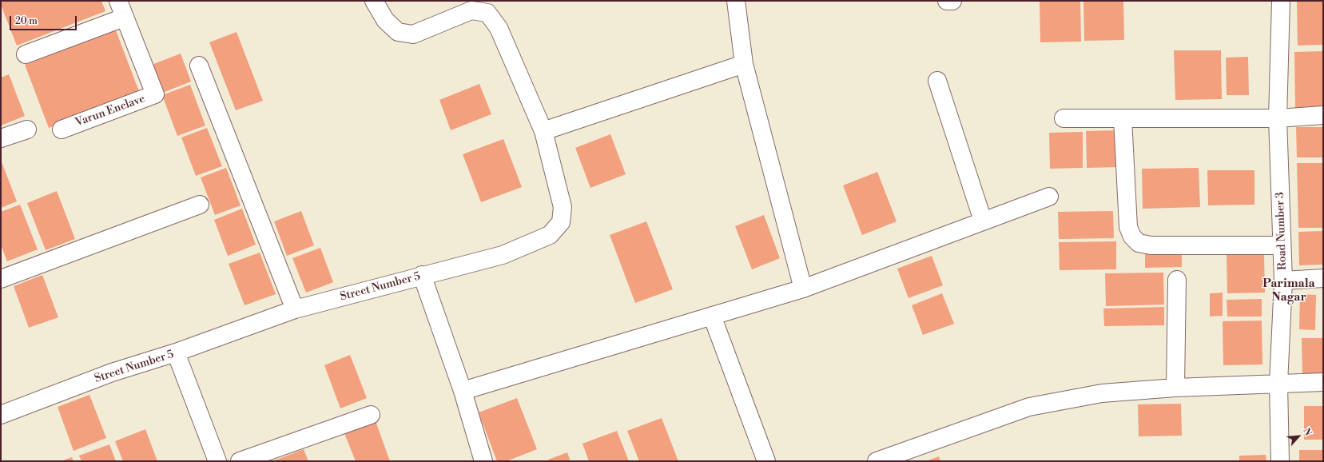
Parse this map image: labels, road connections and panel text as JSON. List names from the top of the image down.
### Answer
{
  "streets": {
    "street": ["Varun Enclave", "Road Number 3", "Street Number 5"]
  },
  "districts": ["Parimala Nagar"],
  "scale_bar": "20 m",
  "north": "top right"
}
